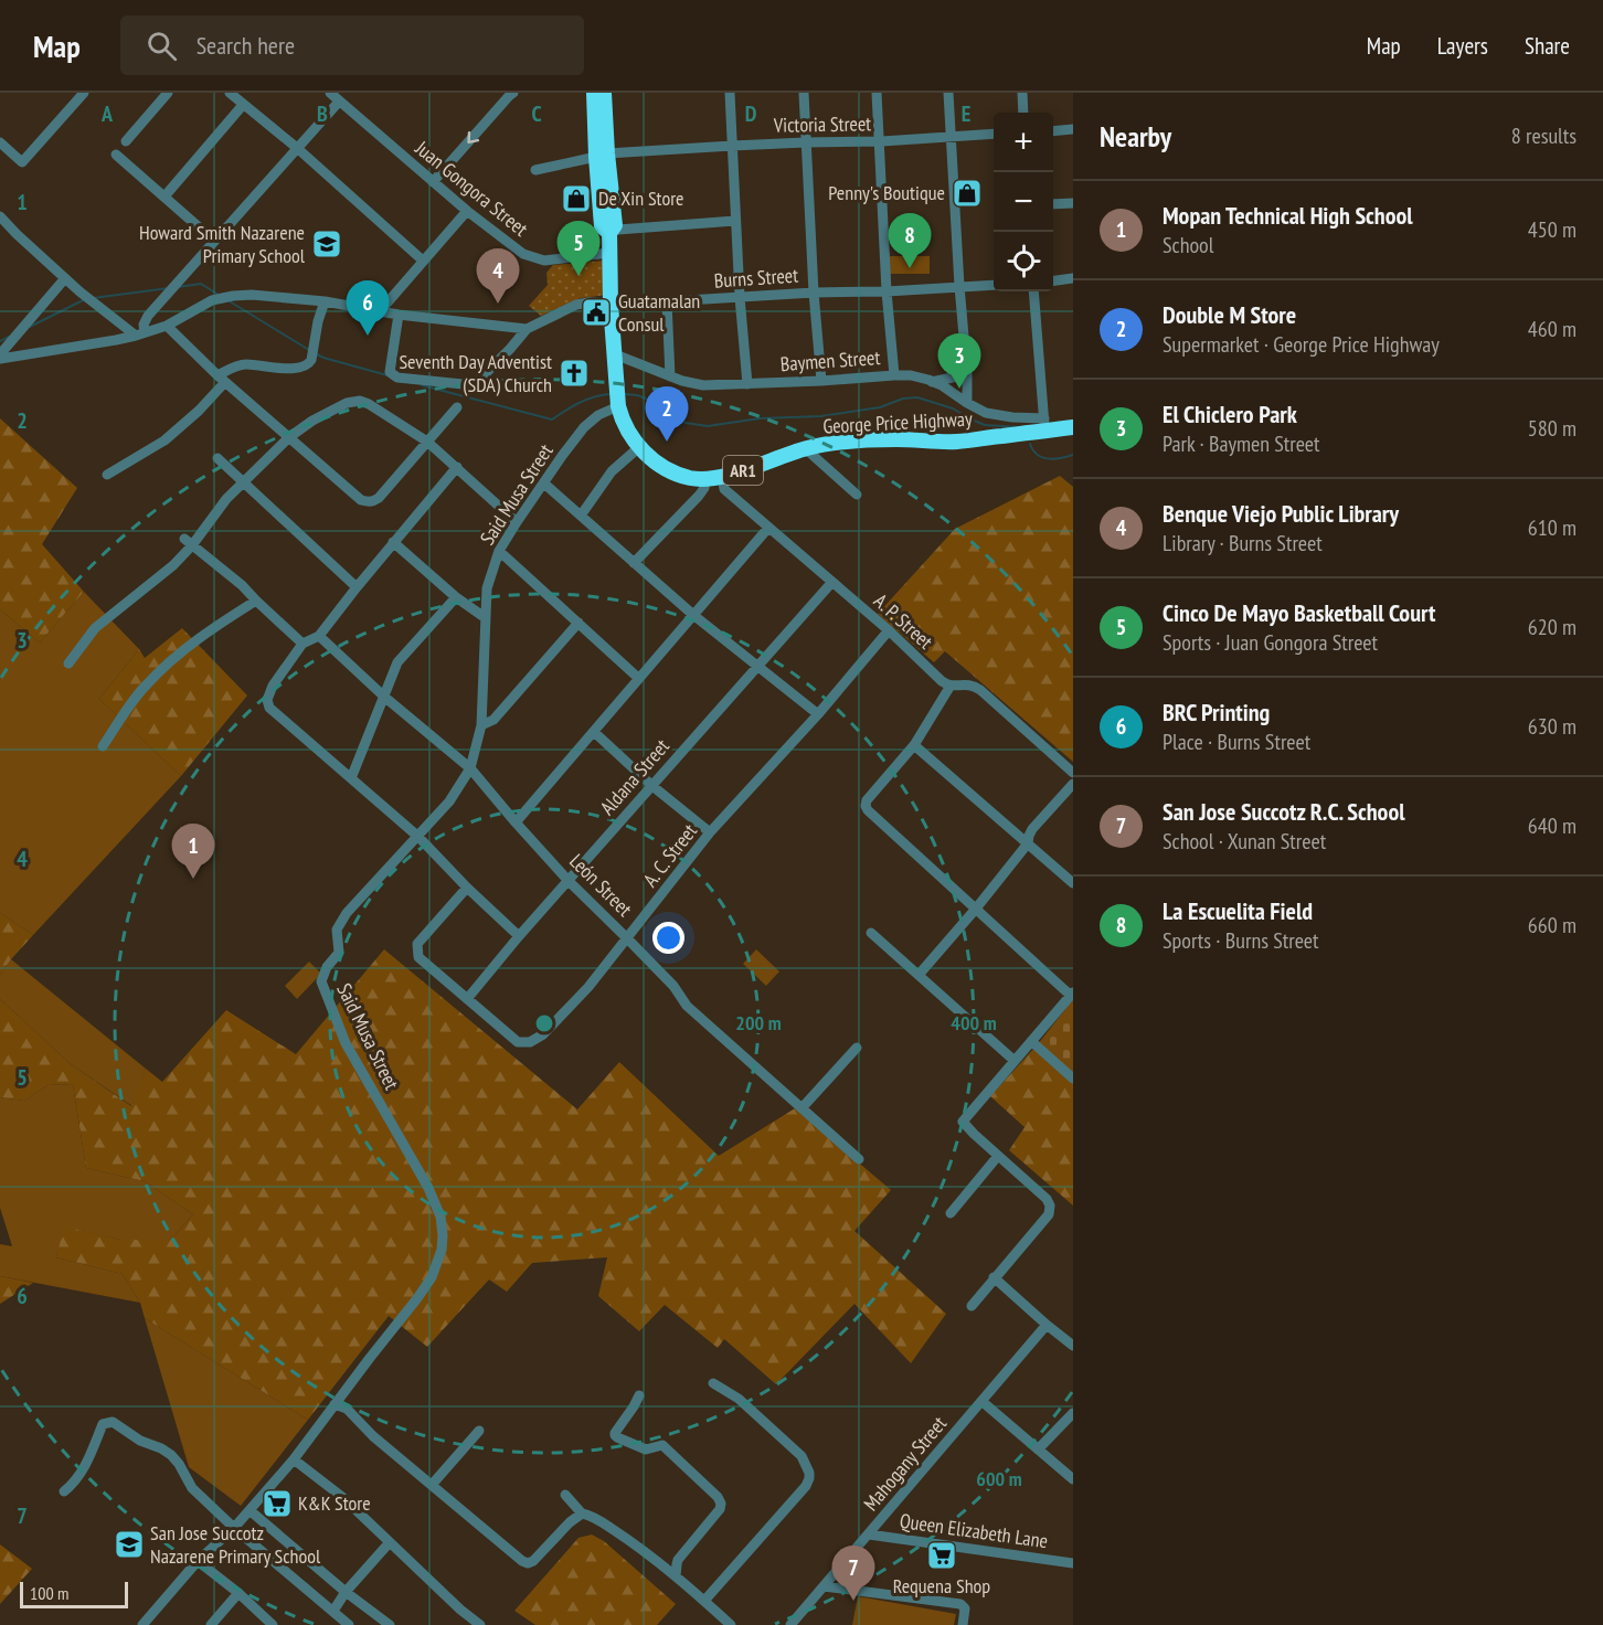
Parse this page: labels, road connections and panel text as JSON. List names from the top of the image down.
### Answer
{
  "streets": {
    "highway": ["George Price Highway", "AR1"],
    "street": [
      "Victoria Street",
      "Juan Gongora Street",
      "Burns Street",
      "Baymen Street",
      "Said Musa Street",
      "A. P. Street",
      "Aldana Street",
      "A. C. Street",
      "León Street",
      "Mahogany Street",
      "Queen Elizabeth Lane"
    ]
  },
  "crossings": [
    ["Victoria Street", "AR1"],
    ["Juan Gongora Street", "George Price Highway"],
    ["Burns Street", "George Price Highway"],
    ["Baymen Street", "George Price Highway"],
    ["George Price Highway", "AR1"],
    ["George Price Highway", "Said Musa Street"],
    ["George Price Highway", "A. P. Street"],
    ["Said Musa Street", "León Street"],
    ["A. P. Street", "Aldana Street"],
    ["A. P. Street", "A. C. Street"],
    ["Aldana Street", "A. C. Street"],
    ["Aldana Street", "León Street"],
    ["A. C. Street", "León Street"],
    ["Mahogany Street", "Queen Elizabeth Lane"]
  ],
  "places": {
    "shop": ["Penny's Boutique", "De Xin Store"],
    "school or university": ["Howard Smith Nazarene Primary School", "San Jose Succotz Nazarene Primary School"],
    "public building": ["Guatamalan Consul"],
    "church": ["Seventh Day Adventist (SDA) Church"],
    "supermarket": ["K&K Store", "Requena Shop"]
  },
  "scale_bar": "100 m",
  "page": {
    "header": "Map",
    "search": "Search here",
    "nav": ["Map", "Layers", "Share"],
    "heading": ["Nearby", "8 results"],
    "map_buttons": ["+", "−"],
    "list": [
      {
        "mark": "1",
        "name": "Mopan Technical High School",
        "note": "School",
        "value": "450 m"
      },
      {
        "mark": "2",
        "name": "Double M Store",
        "note": "Supermarket · George Price Highway",
        "value": "460 m"
      },
      {
        "mark": "3",
        "name": "El Chiclero Park",
        "note": "Park · Baymen Street",
        "value": "580 m"
      },
      {
        "mark": "4",
        "name": "Benque Viejo Public Library",
        "note": "Library · Burns Street",
        "value": "610 m"
      },
      {
        "mark": "5",
        "name": "Cinco De Mayo Basketball Court",
        "note": "Sports · Juan Gongora Street",
        "value": "620 m"
      },
      {
        "mark": "6",
        "name": "BRC Printing",
        "note": "Place · Burns Street",
        "value": "630 m"
      },
      {
        "mark": "7",
        "name": "San Jose Succotz R.C. School",
        "note": "School · Xunan Street",
        "value": "640 m"
      },
      {
        "mark": "8",
        "name": "La Escuelita Field",
        "note": "Sports · Burns Street",
        "value": "660 m"
      }
    ],
    "pins": [
      "8",
      "5",
      "4",
      "6",
      "3",
      "2",
      "1",
      "7"
    ],
    "scale": "100 m"
  },
  "grid": {
    "columns": [
      "A",
      "B",
      "C",
      "D",
      "E"
    ],
    "rows": [
      "1",
      "2",
      "3",
      "4",
      "5",
      "6",
      "7"
    ]
  },
  "rings": ["200 m", "400 m", "600 m"]
}
